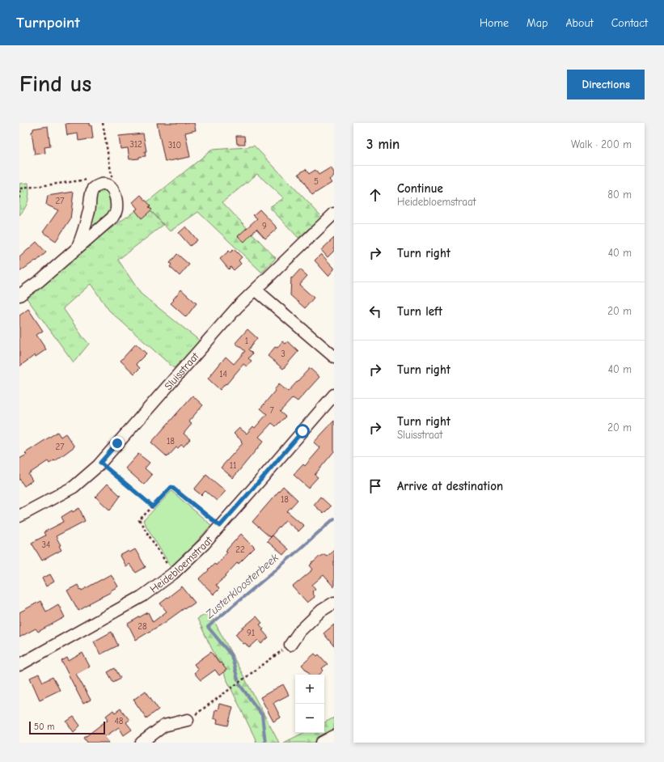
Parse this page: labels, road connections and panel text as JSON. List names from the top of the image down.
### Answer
{
  "streets": {
    "street": ["Sluisstraat", "Heidebloemstraat"]
  },
  "water": ["Zusterkloosterbeek"],
  "house_numbers": [
    "312",
    "310",
    "5",
    "27",
    "9",
    "1",
    "3",
    "14",
    "7",
    "18",
    "27",
    "11",
    "18",
    "34",
    "22",
    "28",
    "91",
    "48"
  ],
  "scale_bar": "50 m",
  "page": {
    "header": "Turnpoint",
    "nav": [
      "Home",
      "Map",
      "About",
      "Contact"
    ],
    "buttons": "Directions",
    "title": "Find us",
    "heading": ["3 min", "Walk · 200 m"],
    "list": [
      ["Continue", "Heidebloemstraat", "80 m"],
      ["Turn right", "40 m"],
      ["Turn left", "20 m"],
      ["Turn right", "40 m"],
      ["Turn right", "Sluisstraat", "20 m"],
      "Arrive at destination"
    ],
    "map_buttons": ["+", "−"],
    "scale": "50 m"
  }
}
